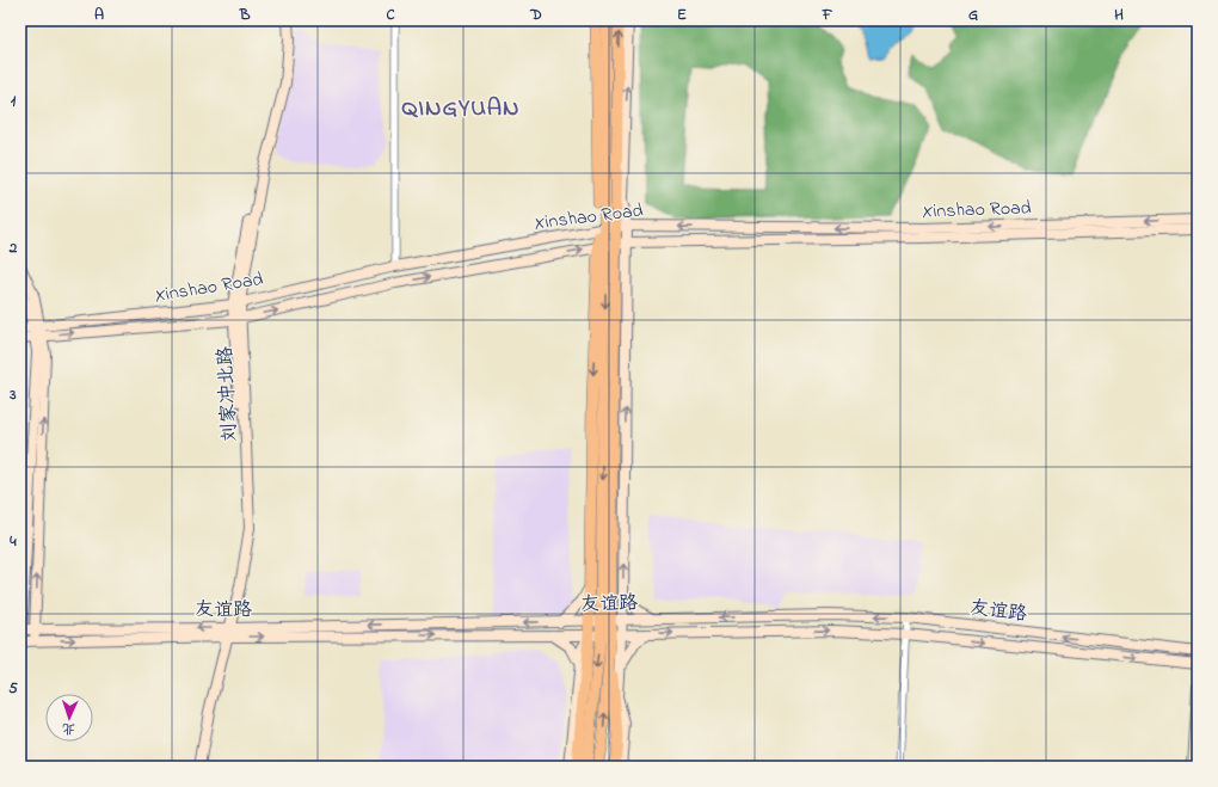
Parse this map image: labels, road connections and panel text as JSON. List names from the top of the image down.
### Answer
{
  "streets": {
    "main road": ["Xinshao Road", "刘家冲北路", "友谊路"]
  },
  "crossings": [
    ["Xinshao Road", "刘家冲北路"],
    ["刘家冲北路", "友谊路"]
  ],
  "districts": ["QINGYUAN"],
  "north": "bottom",
  "grid": {
    "columns": [
      "A",
      "B",
      "C",
      "D",
      "E",
      "F",
      "G",
      "H"
    ],
    "rows": [
      "1",
      "2",
      "3",
      "4",
      "5"
    ]
  }
}
